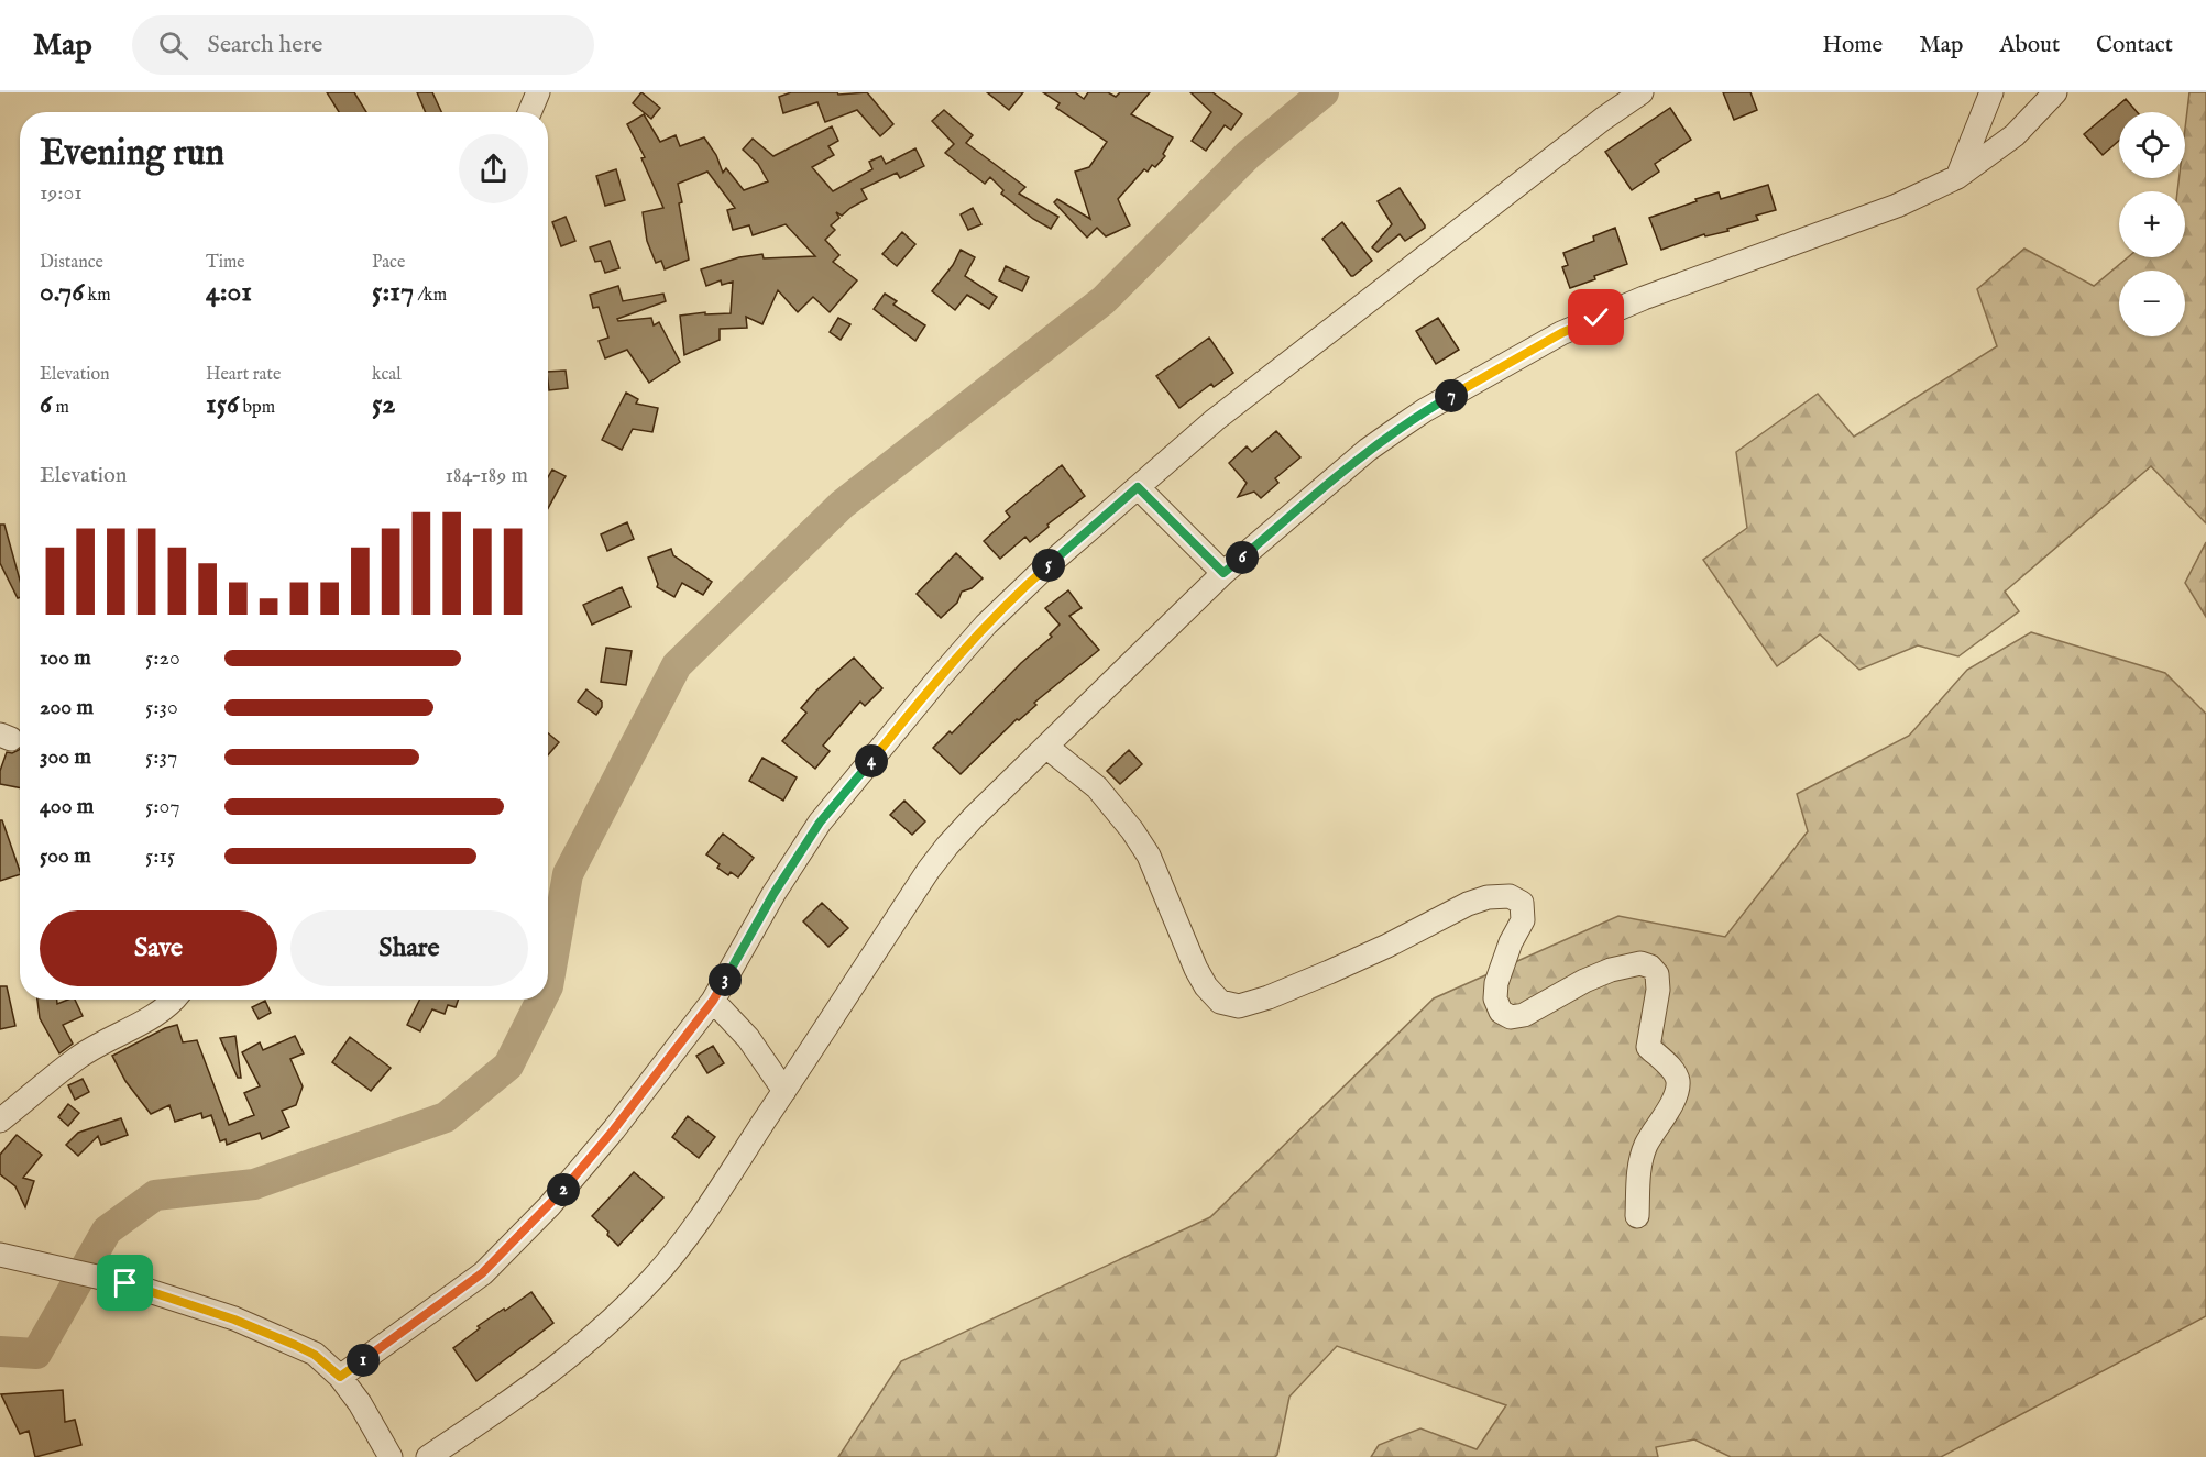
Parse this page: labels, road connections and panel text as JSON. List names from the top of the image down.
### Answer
{
  "page": {
    "header": "Map",
    "search": "Search here",
    "nav": [
      "Home",
      "Map",
      "About",
      "Contact"
    ],
    "map_buttons": ["+", "−"],
    "heading": ["Evening run", "19:01"],
    "stats": [
      ["Distance", "0.76 km"],
      ["Time", "4:01"],
      ["Pace", "5:17 /km"],
      ["Elevation", "6 m"],
      ["Heart rate", "156 bpm"],
      ["kcal", "52"]
    ],
    "pins": [
      "7",
      "6",
      "5",
      "4",
      "3",
      "2",
      "1"
    ],
    "chart": ["Elevation", "184–189 m"],
    "list": [
      {
        "name": "100 m",
        "note": "5:20"
      },
      {
        "name": "200 m",
        "note": "5:30"
      },
      {
        "name": "300 m",
        "note": "5:37"
      },
      {
        "name": "400 m",
        "note": "5:07"
      },
      {
        "name": "500 m",
        "note": "5:15"
      }
    ],
    "buttons": ["Save", "Share"]
  }
}
